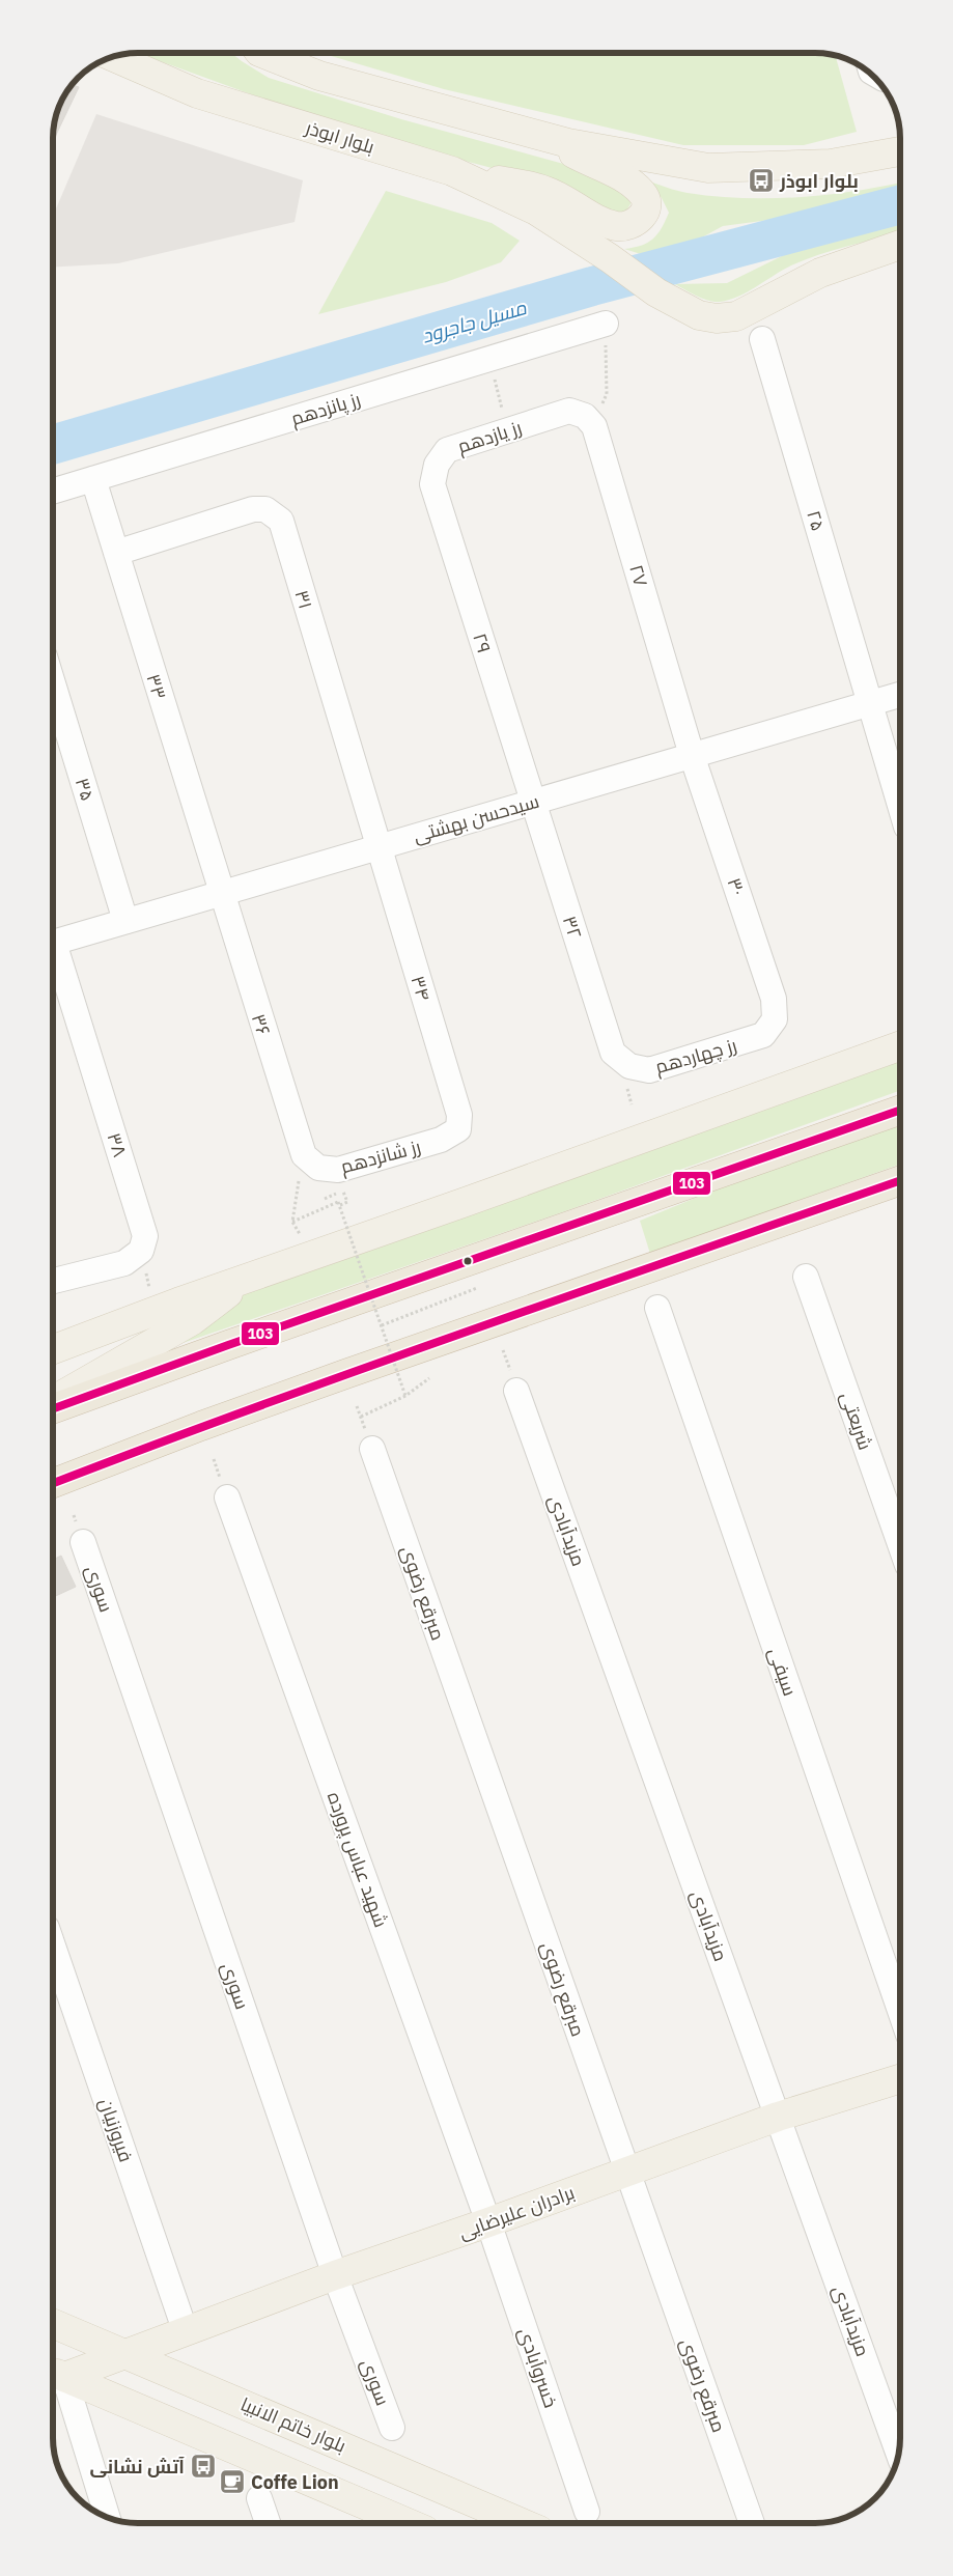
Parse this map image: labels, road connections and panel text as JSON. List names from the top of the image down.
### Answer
{
  "streets": {
    "main road": ["بلوار ابوذر", "برادران علیرضایی", "بلوار خاتم الانبیا"],
    "street": [
      "رز پانزدهم",
      "رز یازدهم",
      "۲۵",
      "۲۷",
      "۳۱",
      "۲۹",
      "۳۳",
      "۳۵",
      "سیدحسن بهشتی",
      "۳۰",
      "۳۲",
      "۳۴",
      "۳۶",
      "رز چهاردهم",
      "۳۸",
      "رز شانزدهم",
      "شریعتی",
      "مزیدآبادی",
      "سوری",
      "مبرقع رضوی",
      "سیفی",
      "شهید عباس پرورده",
      "فیروزنیان",
      "خسروآبادی"
    ]
  },
  "crossings": [
    ["رز پانزدهم", "۳۳"],
    ["رز یازدهم", "۲۷"],
    ["رز یازدهم", "۲۹"],
    ["۲۵", "سیدحسن بهشتی"],
    ["۲۷", "سیدحسن بهشتی"],
    ["۲۷", "۳۰"],
    ["۳۱", "۳۳"],
    ["۳۱", "سیدحسن بهشتی"],
    ["۳۱", "۳۴"],
    ["۲۹", "سیدحسن بهشتی"],
    ["۲۹", "۳۲"],
    ["۳۳", "سیدحسن بهشتی"],
    ["۳۳", "۳۶"],
    ["۳۵", "سیدحسن بهشتی"],
    ["سیدحسن بهشتی", "۳۰"],
    ["سیدحسن بهشتی", "۳۲"],
    ["سیدحسن بهشتی", "۳۴"],
    ["سیدحسن بهشتی", "۳۶"],
    ["۳۰", "رز چهاردهم"],
    ["۳۲", "رز چهاردهم"],
    ["۳۴", "رز شانزدهم"],
    ["۳۶", "رز شانزدهم"],
    ["مزیدآبادی", "برادران علیرضایی"],
    ["سوری", "برادران علیرضایی"],
    ["مبرقع رضوی", "برادران علیرضایی"],
    ["شهید عباس پرورده", "برادران علیرضایی"],
    ["شهید عباس پرورده", "خسروآبادی"],
    ["فیروزنیان", "برادران علیرضایی"],
    ["برادران علیرضایی", "خسروآبادی"],
    ["برادران علیرضایی", "بلوار خاتم الانبیا"]
  ],
  "water": ["مسیل جاجرود"],
  "places": {
    "bus stop": ["بلوار ابوذر", "آتش نشانی"],
    "cafe": ["Coffe Lion"]
  },
  "lines": ["transit line 103"]
}
